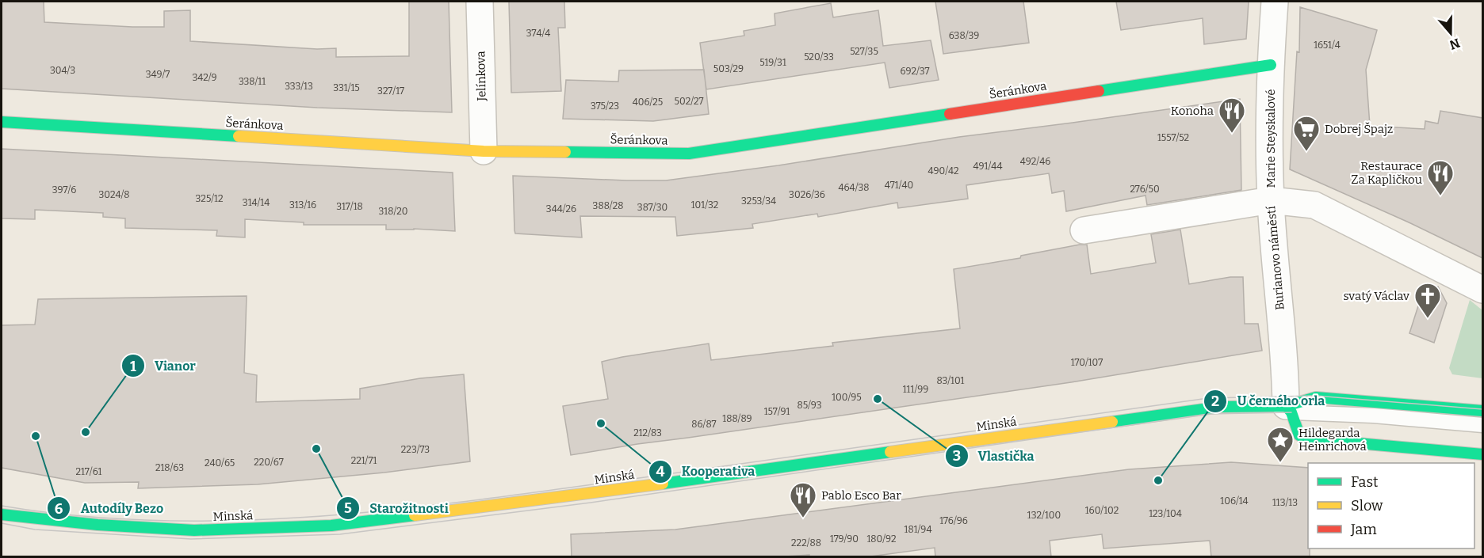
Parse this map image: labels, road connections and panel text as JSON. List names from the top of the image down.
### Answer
{
  "streets": {
    "street": [
      "Jelínkova",
      "Šeránkova",
      "Marie Steyskalové",
      "Burianovo náměstí",
      "Minská"
    ]
  },
  "crossings": [
    ["Jelínkova", "Šeránkova"],
    ["Šeránkova", "Marie Steyskalové"],
    ["Marie Steyskalové", "Burianovo náměstí"],
    ["Burianovo náměstí", "Minská"]
  ],
  "places": {
    "restaurant": ["Konoha", "Restaurace Za Kapličkou", "Pablo Esco Bar"],
    "supermarket": ["Dobrej Špajz"],
    "church": ["svatý Václav"],
    "other": [
      "Vlastička",
      "Kooperativa",
      "Vianor",
      "Autodíly Bezo",
      "Starožitnosti",
      "U černého orla"
    ],
    "place": ["Hildegarda Heinrichová"]
  },
  "house_numbers": [
    "374/4",
    "638/39",
    "1651/4",
    "527/35",
    "520/33",
    "519/31",
    "503/29",
    "304/3",
    "692/37",
    "349/7",
    "342/9",
    "338/11",
    "333/13",
    "331/15",
    "327/17",
    "502/27",
    "406/25",
    "375/23",
    "1557/52",
    "492/46",
    "491/44",
    "490/42",
    "471/40",
    "464/38",
    "276/50",
    "397/6",
    "3024/8",
    "3026/36",
    "325/12",
    "3253/34",
    "314/14",
    "313/16",
    "101/32",
    "388/28",
    "317/18",
    "387/30",
    "344/26",
    "318/20",
    "170/107",
    "83/101",
    "111/99",
    "100/95",
    "85/93",
    "157/91",
    "188/89",
    "86/87",
    "212/83",
    "223/73",
    "221/71",
    "220/67",
    "240/65",
    "218/63",
    "217/61",
    "106/14",
    "113/13",
    "160/102",
    "123/104",
    "132/100",
    "176/96",
    "181/94",
    "179/90",
    "180/92",
    "222/88"
  ],
  "legend": ["Fast", "Slow", "Jam"],
  "north": "bottom"
}
